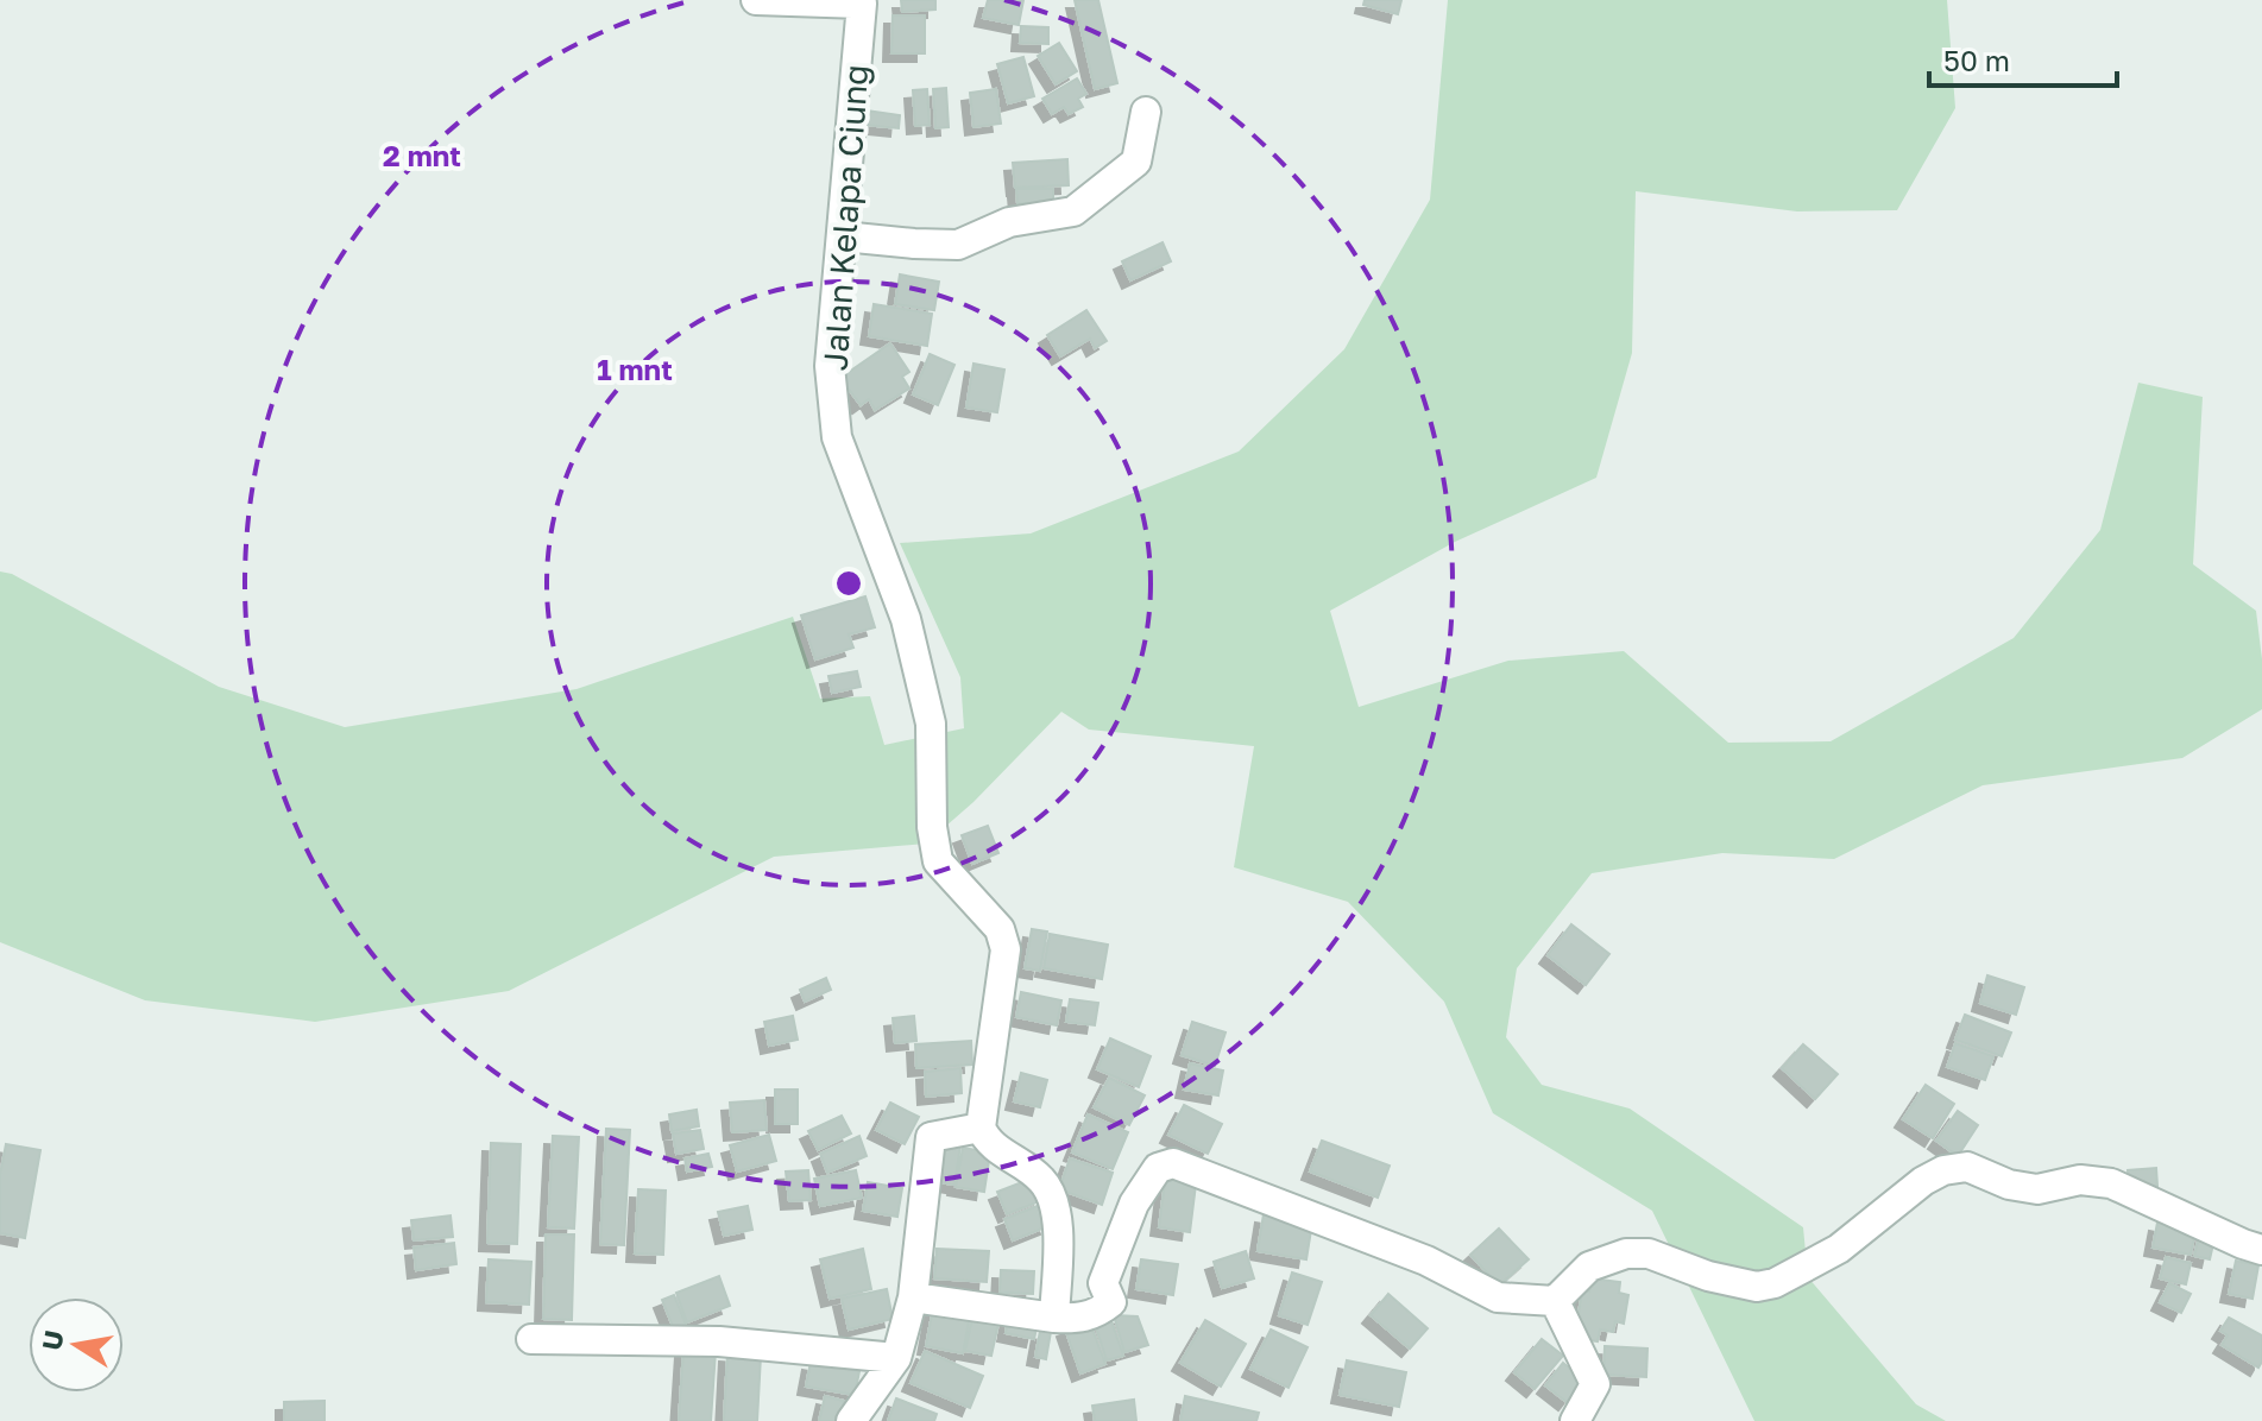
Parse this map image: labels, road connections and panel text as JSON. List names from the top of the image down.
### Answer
{
  "streets": {
    "street": ["Jalan Kelapa Ciung"]
  },
  "scale_bar": "50 m",
  "north": "left",
  "rings": ["2 mnt", "1 mnt"]
}
